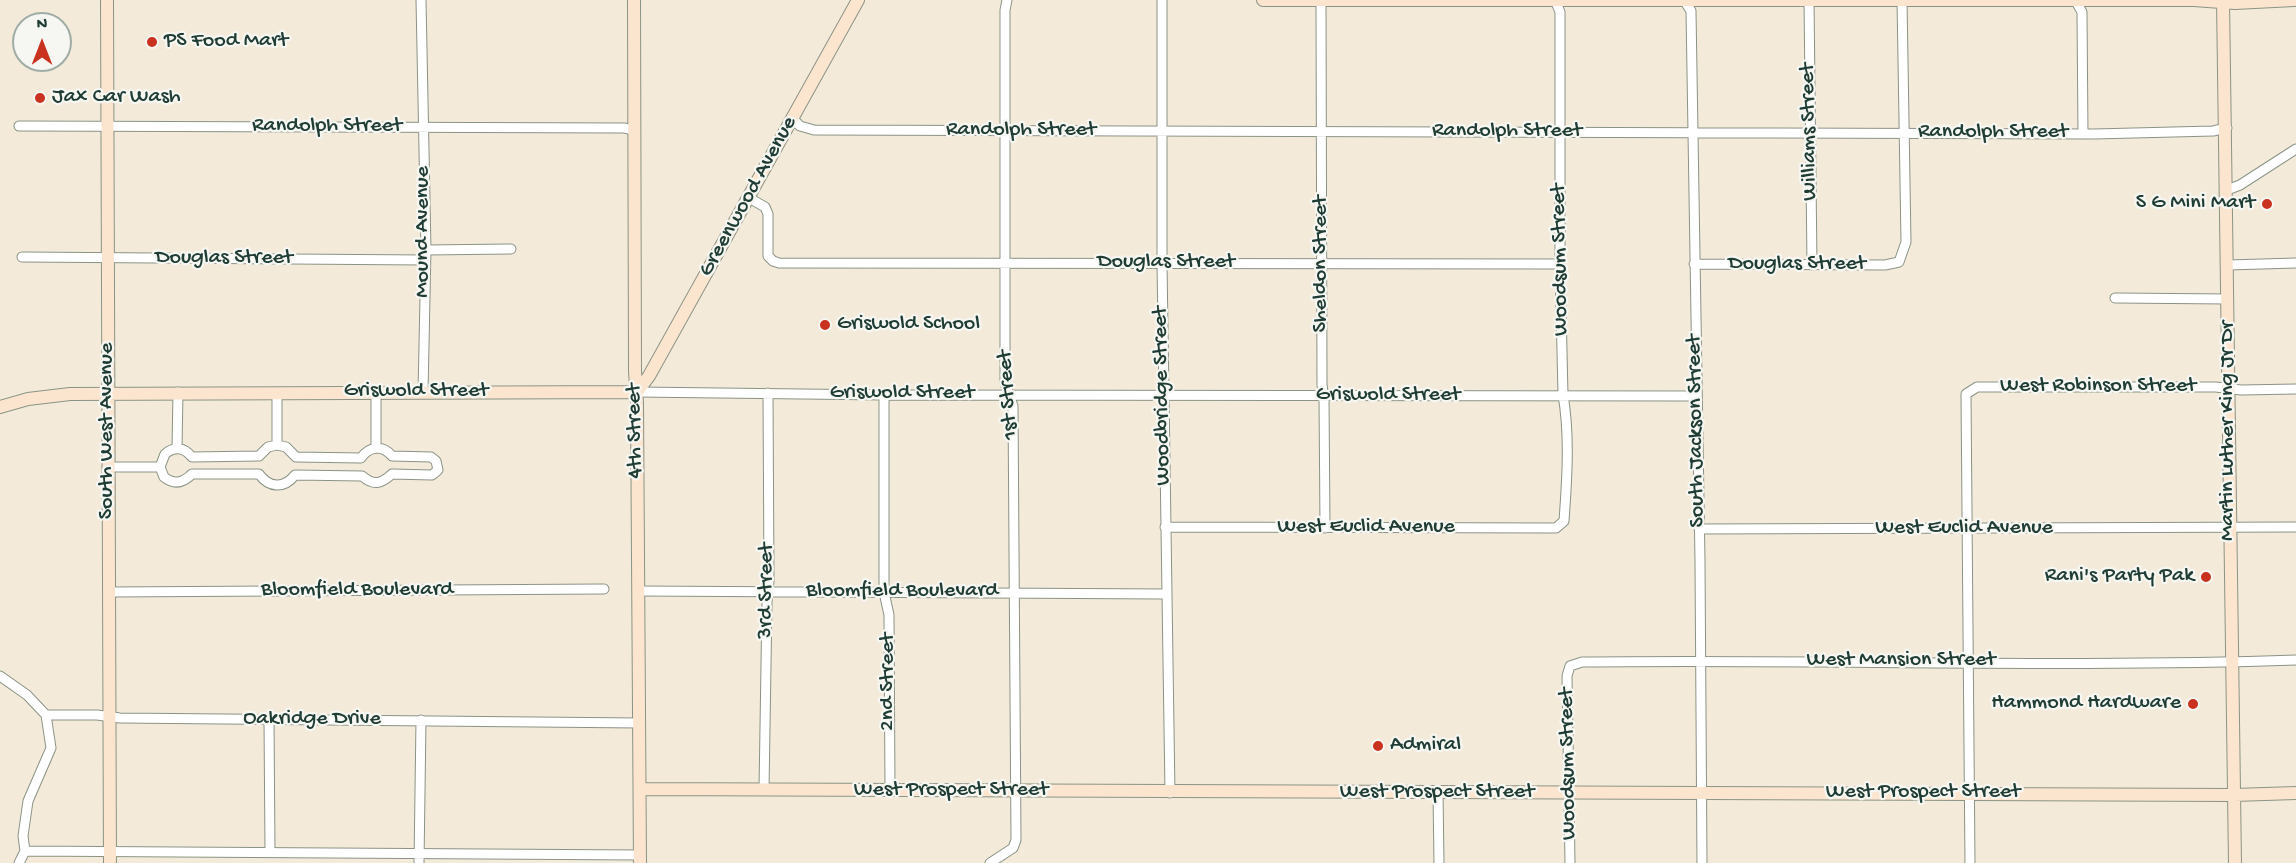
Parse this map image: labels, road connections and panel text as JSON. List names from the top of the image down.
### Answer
{
  "streets": {
    "street": [
      "Randolph Street",
      "Williams Street",
      "Greenwood Avenue",
      "Mound Avenue",
      "Douglas Street",
      "Woodsum Street",
      "Sheldon Street",
      "West Robinson Street",
      "Griswold Street",
      "1st Street",
      "Woodbridge Street",
      "South West Avenue",
      "4th Street",
      "South Jackson Street",
      "Martin Luther King Jr Dr",
      "West Euclid Avenue",
      "Bloomfield Boulevard",
      "3rd Street",
      "West Mansion Street",
      "2nd Street",
      "Oakridge Drive",
      "West Prospect Street"
    ]
  },
  "crossings": [
    ["Randolph Street", "Williams Street"],
    ["Randolph Street", "Greenwood Avenue"],
    ["Randolph Street", "Mound Avenue"],
    ["Randolph Street", "Douglas Street"],
    ["Randolph Street", "Woodsum Street"],
    ["Randolph Street", "Sheldon Street"],
    ["Randolph Street", "1st Street"],
    ["Randolph Street", "Woodbridge Street"],
    ["Randolph Street", "South West Avenue"],
    ["Randolph Street", "4th Street"],
    ["Randolph Street", "South Jackson Street"],
    ["Randolph Street", "Martin Luther King Jr Dr"],
    ["Williams Street", "Douglas Street"],
    ["Greenwood Avenue", "Douglas Street"],
    ["Greenwood Avenue", "Griswold Street"],
    ["Greenwood Avenue", "4th Street"],
    ["Mound Avenue", "Douglas Street"],
    ["Mound Avenue", "Griswold Street"],
    ["Douglas Street", "Woodsum Street"],
    ["Douglas Street", "Sheldon Street"],
    ["Douglas Street", "1st Street"],
    ["Douglas Street", "Woodbridge Street"],
    ["Douglas Street", "South West Avenue"],
    ["Douglas Street", "South Jackson Street"],
    ["Woodsum Street", "Griswold Street"],
    ["Woodsum Street", "West Euclid Avenue"],
    ["Woodsum Street", "West Mansion Street"],
    ["Woodsum Street", "West Prospect Street"],
    ["Sheldon Street", "Griswold Street"],
    ["Sheldon Street", "West Euclid Avenue"],
    ["West Robinson Street", "Martin Luther King Jr Dr"],
    ["West Robinson Street", "West Euclid Avenue"],
    ["Griswold Street", "1st Street"],
    ["Griswold Street", "Woodbridge Street"],
    ["Griswold Street", "South West Avenue"],
    ["Griswold Street", "4th Street"],
    ["Griswold Street", "South Jackson Street"],
    ["Griswold Street", "3rd Street"],
    ["Griswold Street", "2nd Street"],
    ["1st Street", "Bloomfield Boulevard"],
    ["1st Street", "West Prospect Street"],
    ["Woodbridge Street", "West Euclid Avenue"],
    ["Woodbridge Street", "Bloomfield Boulevard"],
    ["Woodbridge Street", "West Prospect Street"],
    ["South West Avenue", "Bloomfield Boulevard"],
    ["South West Avenue", "Oakridge Drive"],
    ["4th Street", "Bloomfield Boulevard"],
    ["4th Street", "Oakridge Drive"],
    ["4th Street", "West Prospect Street"],
    ["South Jackson Street", "West Euclid Avenue"],
    ["South Jackson Street", "West Mansion Street"],
    ["South Jackson Street", "West Prospect Street"],
    ["Martin Luther King Jr Dr", "West Euclid Avenue"],
    ["Martin Luther King Jr Dr", "West Mansion Street"],
    ["Martin Luther King Jr Dr", "West Prospect Street"],
    ["Bloomfield Boulevard", "3rd Street"],
    ["Bloomfield Boulevard", "2nd Street"],
    ["3rd Street", "West Prospect Street"],
    ["2nd Street", "West Prospect Street"]
  ],
  "places": [
    "PS Food Mart",
    "Jax Car Wash",
    "S G Mini Mart",
    "Griswold School",
    "Rani's Party Pak",
    "Hammond Hardware",
    "Admiral"
  ],
  "north": "top"
}
